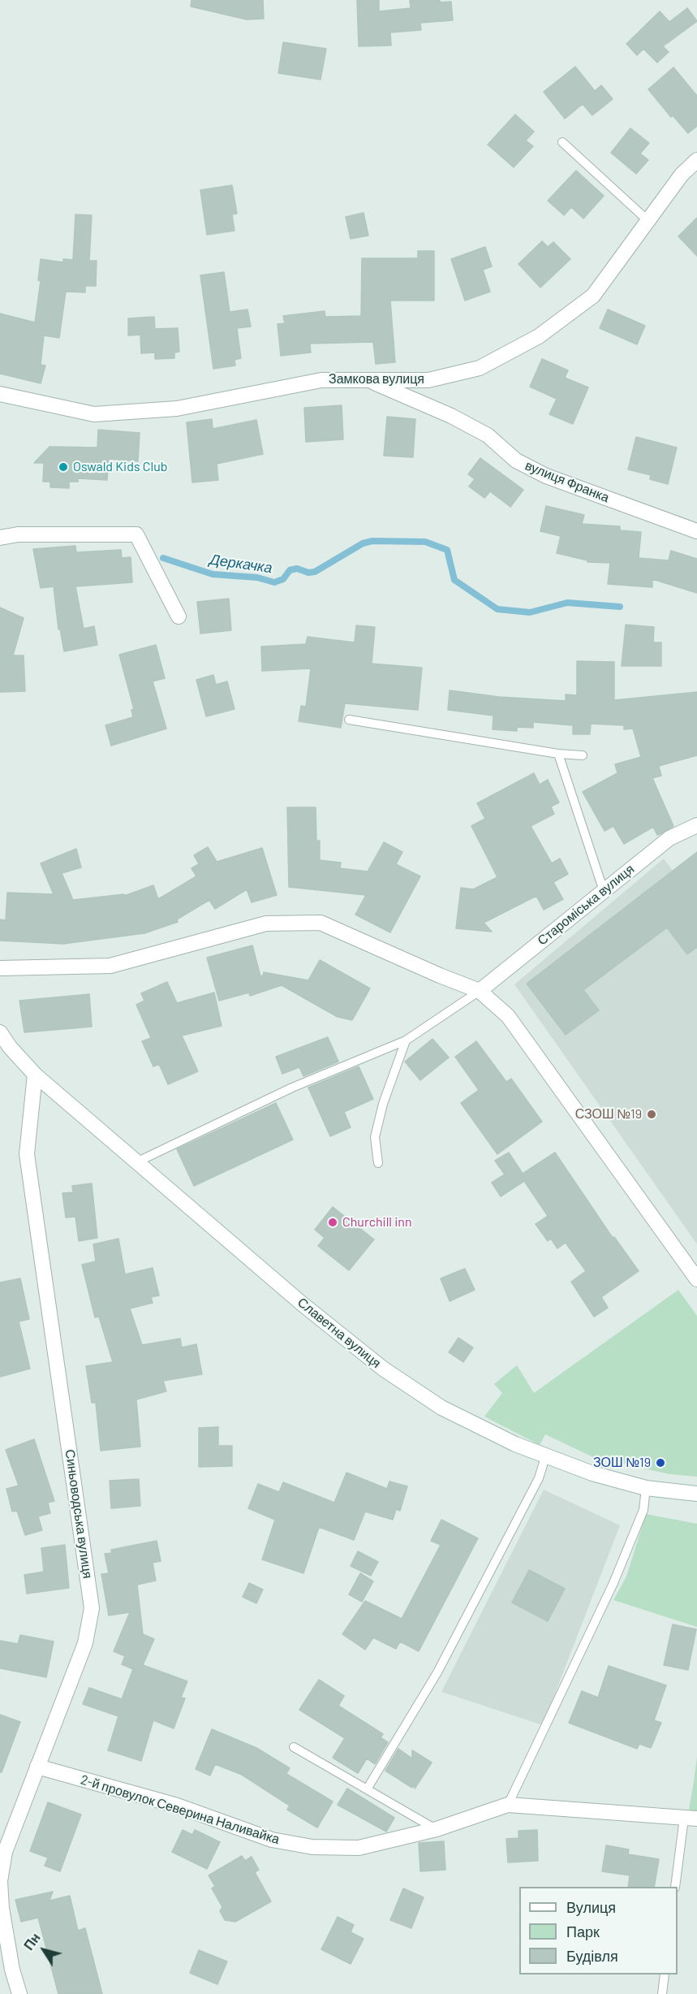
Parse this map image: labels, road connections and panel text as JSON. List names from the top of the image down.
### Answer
{
  "streets": {
    "street": [
      "Замкова вулиця",
      "вулиця Франка",
      "Староміська вулиця",
      "Славетна вулиця",
      "Синьоводська вулиця",
      "2-й провулок Северина Наливайка"
    ]
  },
  "crossings": [
    ["Замкова вулиця", "вулиця Франка"],
    ["Славетна вулиця", "Синьоводська вулиця"],
    ["Синьоводська вулиця", "2-й провулок Северина Наливайка"]
  ],
  "water": ["Деркачка"],
  "places": [
    "Oswald Kids Club",
    "СЗОШ №19",
    "Churchill inn",
    "ЗОШ №19"
  ],
  "legend": ["Вулиця", "Парк", "Будівля"],
  "north": "top left"
}
